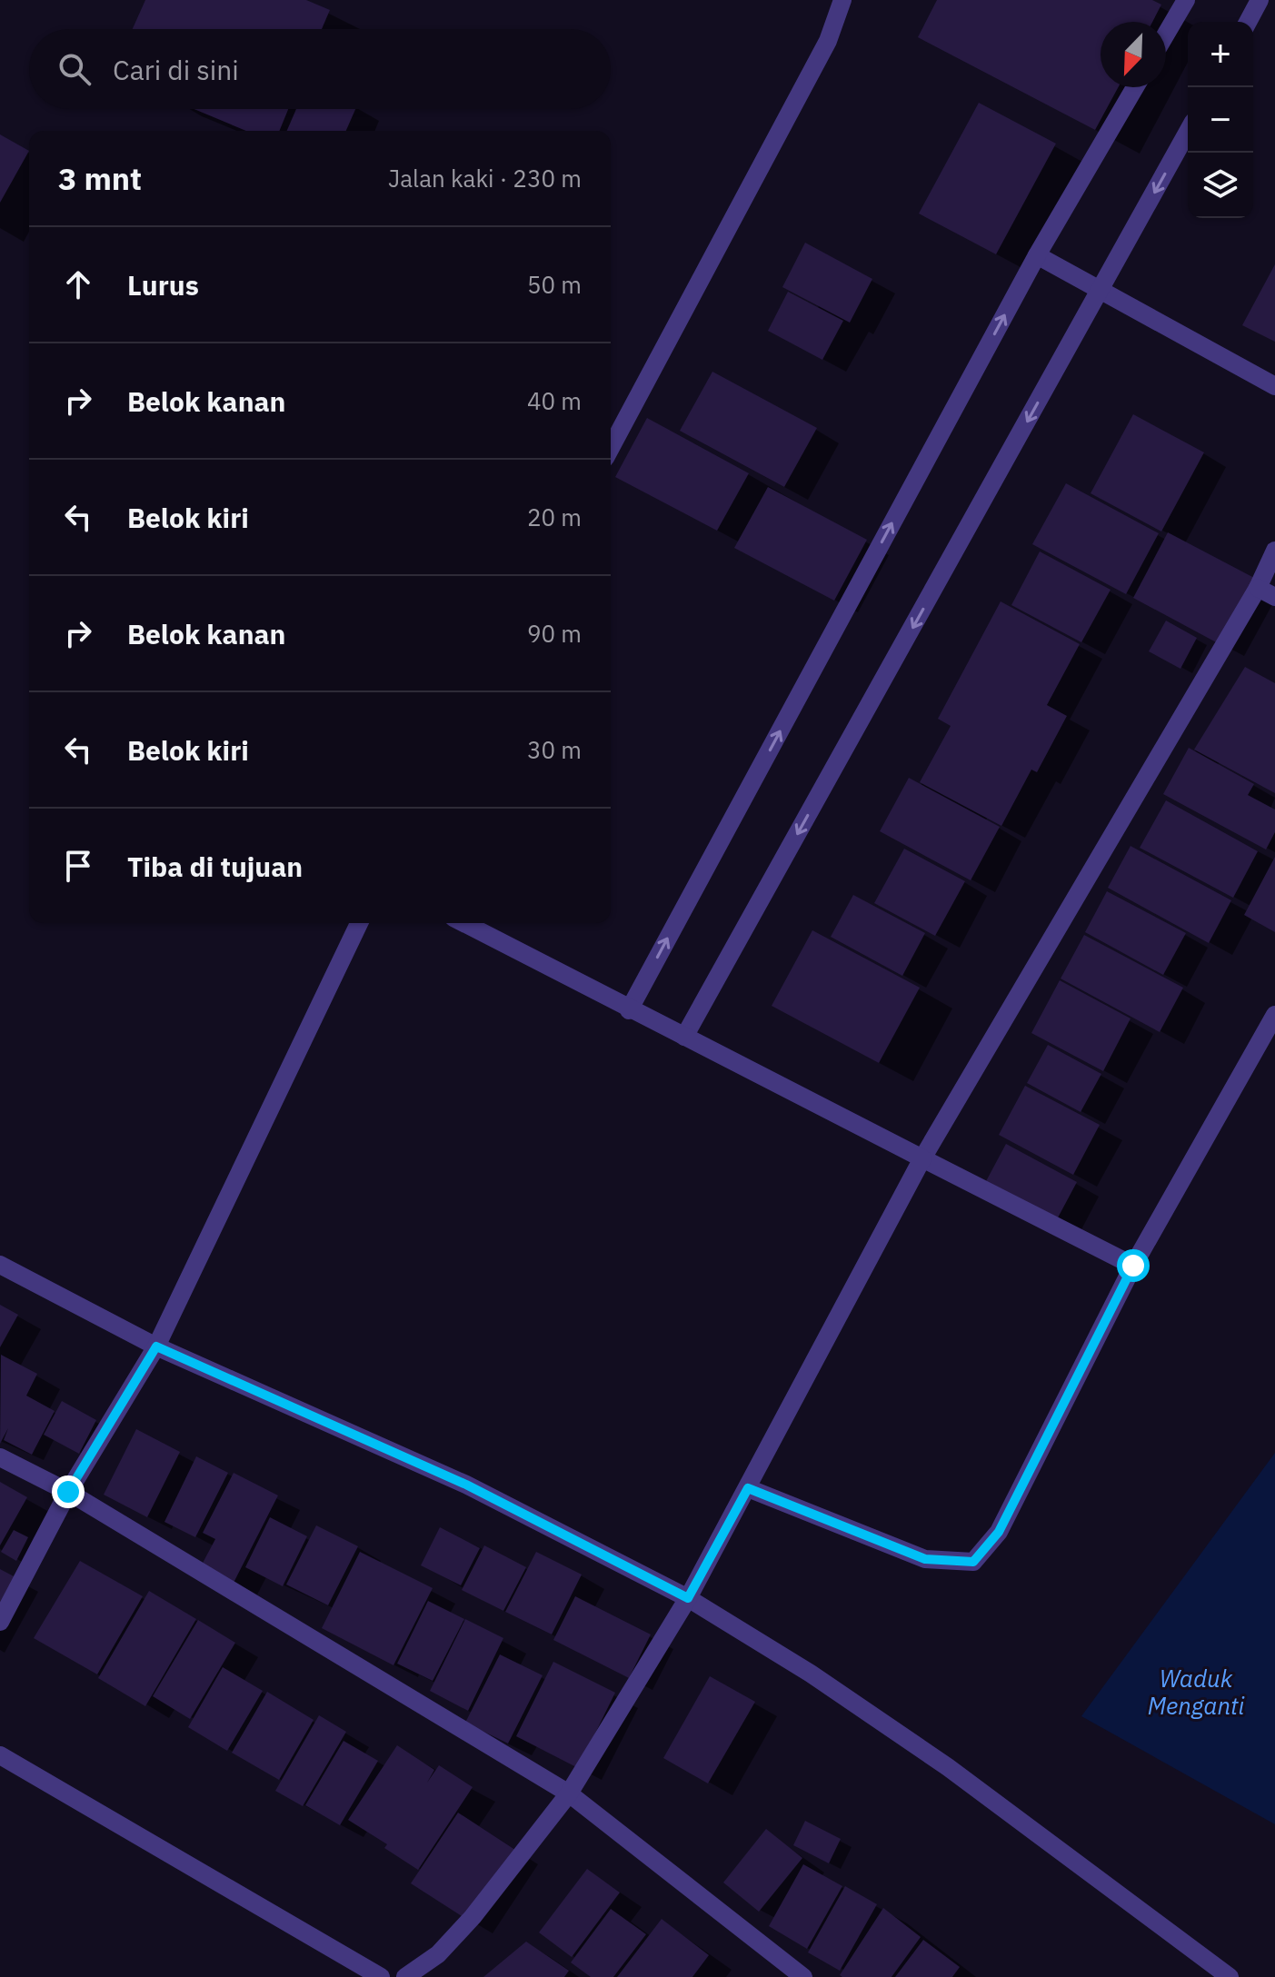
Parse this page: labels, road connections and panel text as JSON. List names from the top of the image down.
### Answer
{
  "water": ["Waduk Menganti"],
  "north": "bottom left",
  "page": {
    "map_buttons": ["+", "−"],
    "search": "Cari di sini",
    "heading": ["3 mnt", "Jalan kaki · 230 m"],
    "list": [
      ["Lurus", "50 m"],
      ["Belok kanan", "40 m"],
      ["Belok kiri", "20 m"],
      ["Belok kanan", "90 m"],
      ["Belok kiri", "30 m"],
      "Tiba di tujuan"
    ]
  }
}
